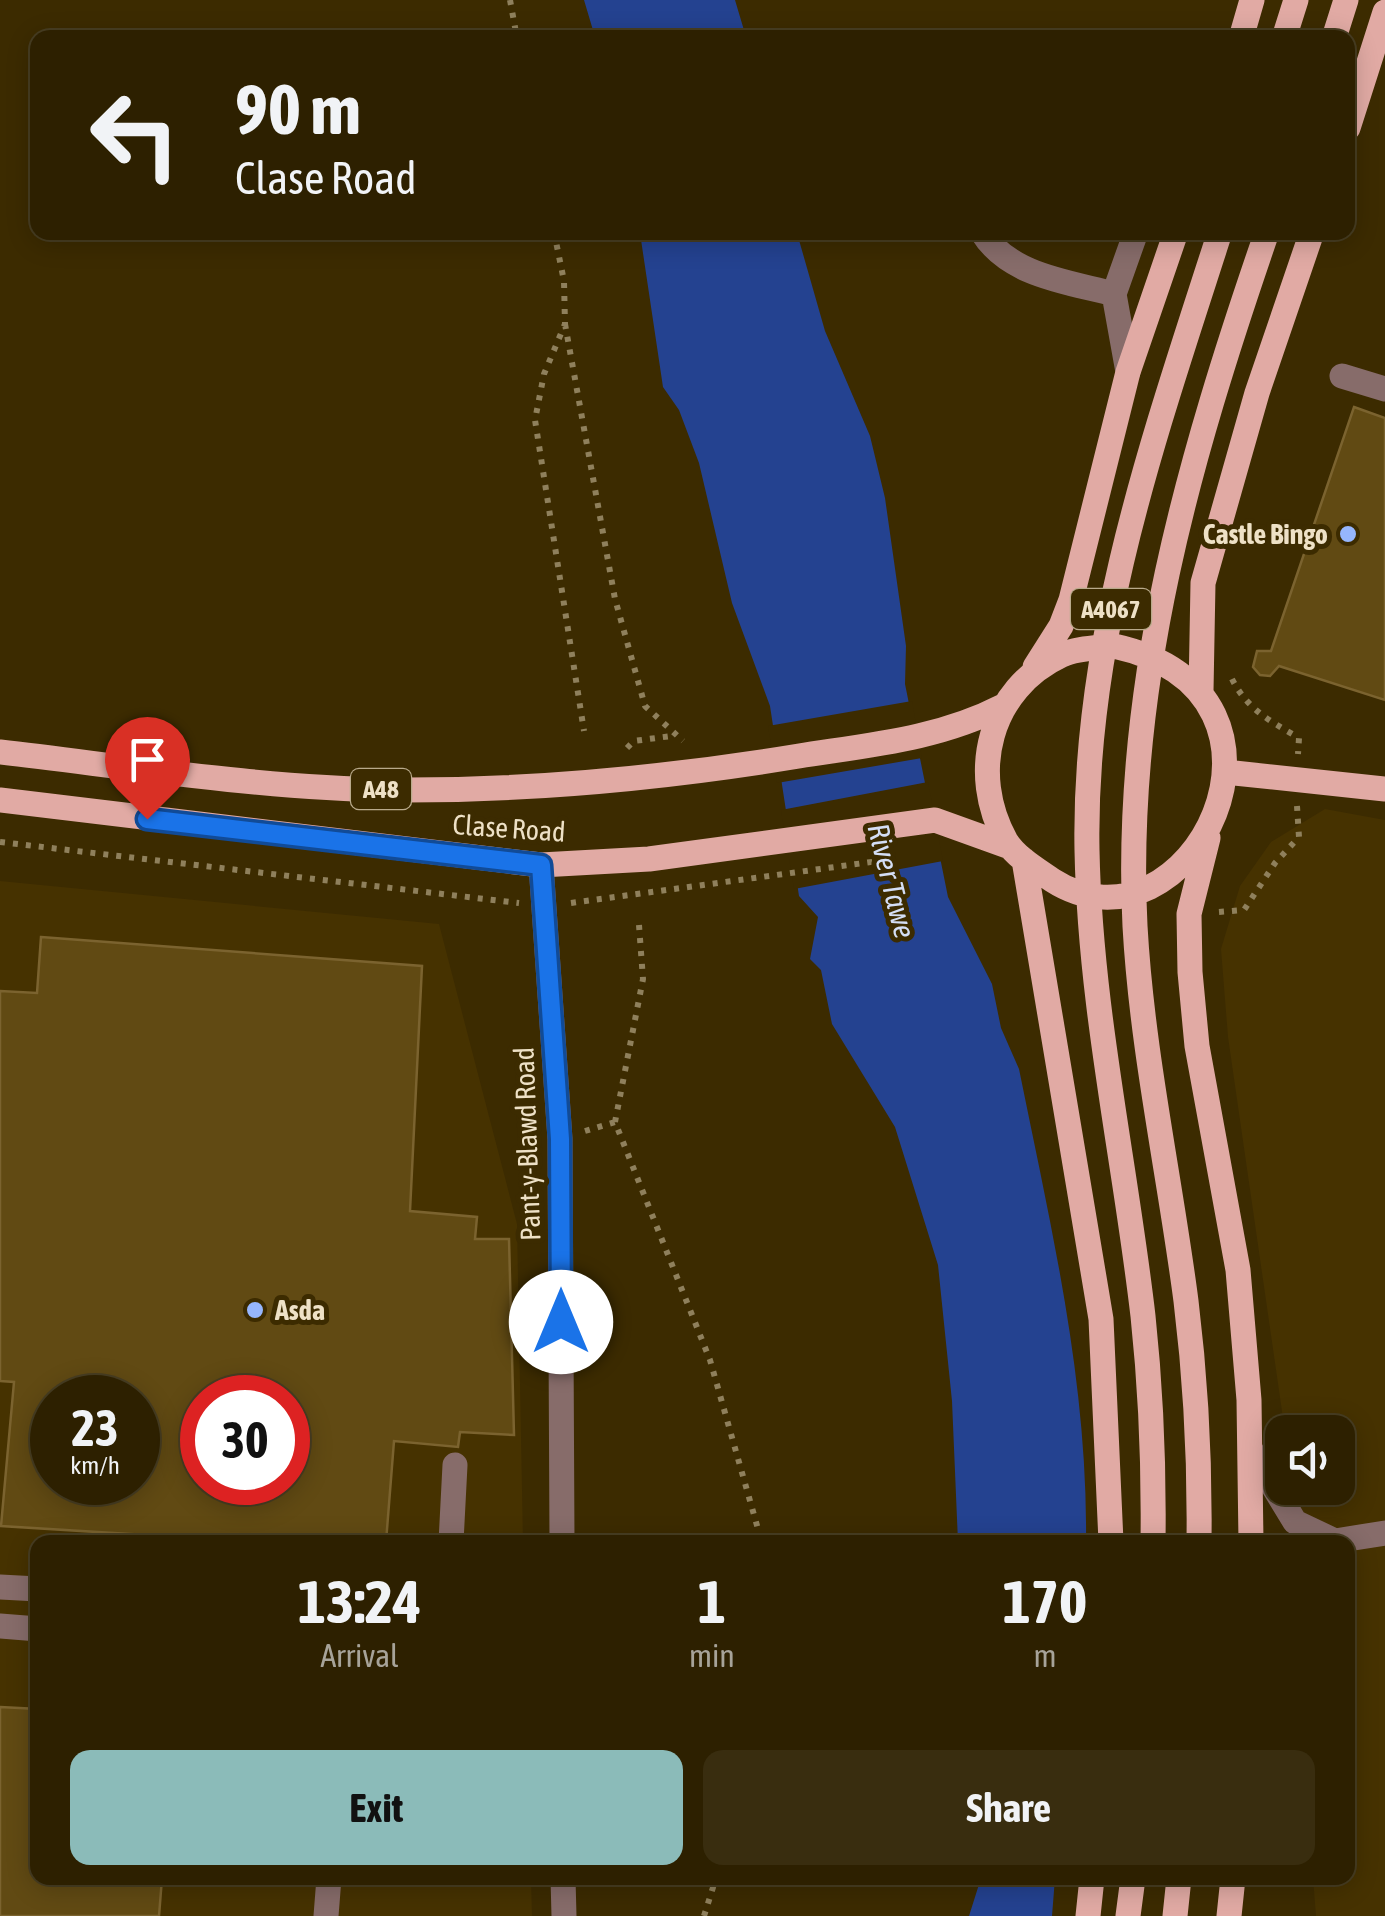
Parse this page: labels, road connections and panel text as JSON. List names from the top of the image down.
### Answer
{
  "streets": {
    "main road": ["A4067", "A48", "Clase Road"],
    "street": ["Pant-y-Blawd Road"]
  },
  "crossings": [
    ["Clase Road", "Pant-y-Blawd Road"]
  ],
  "water": ["River Tawe"],
  "places": ["Castle Bingo", "Asda"],
  "page": {
    "turn": ["90 m", "Clase Road"],
    "speed": "23 km/h",
    "limit": "30",
    "eta": [
      "13:24",
      "Arrival",
      "1",
      "min",
      "170",
      "m"
    ],
    "buttons": ["Exit", "Share"]
  }
}
